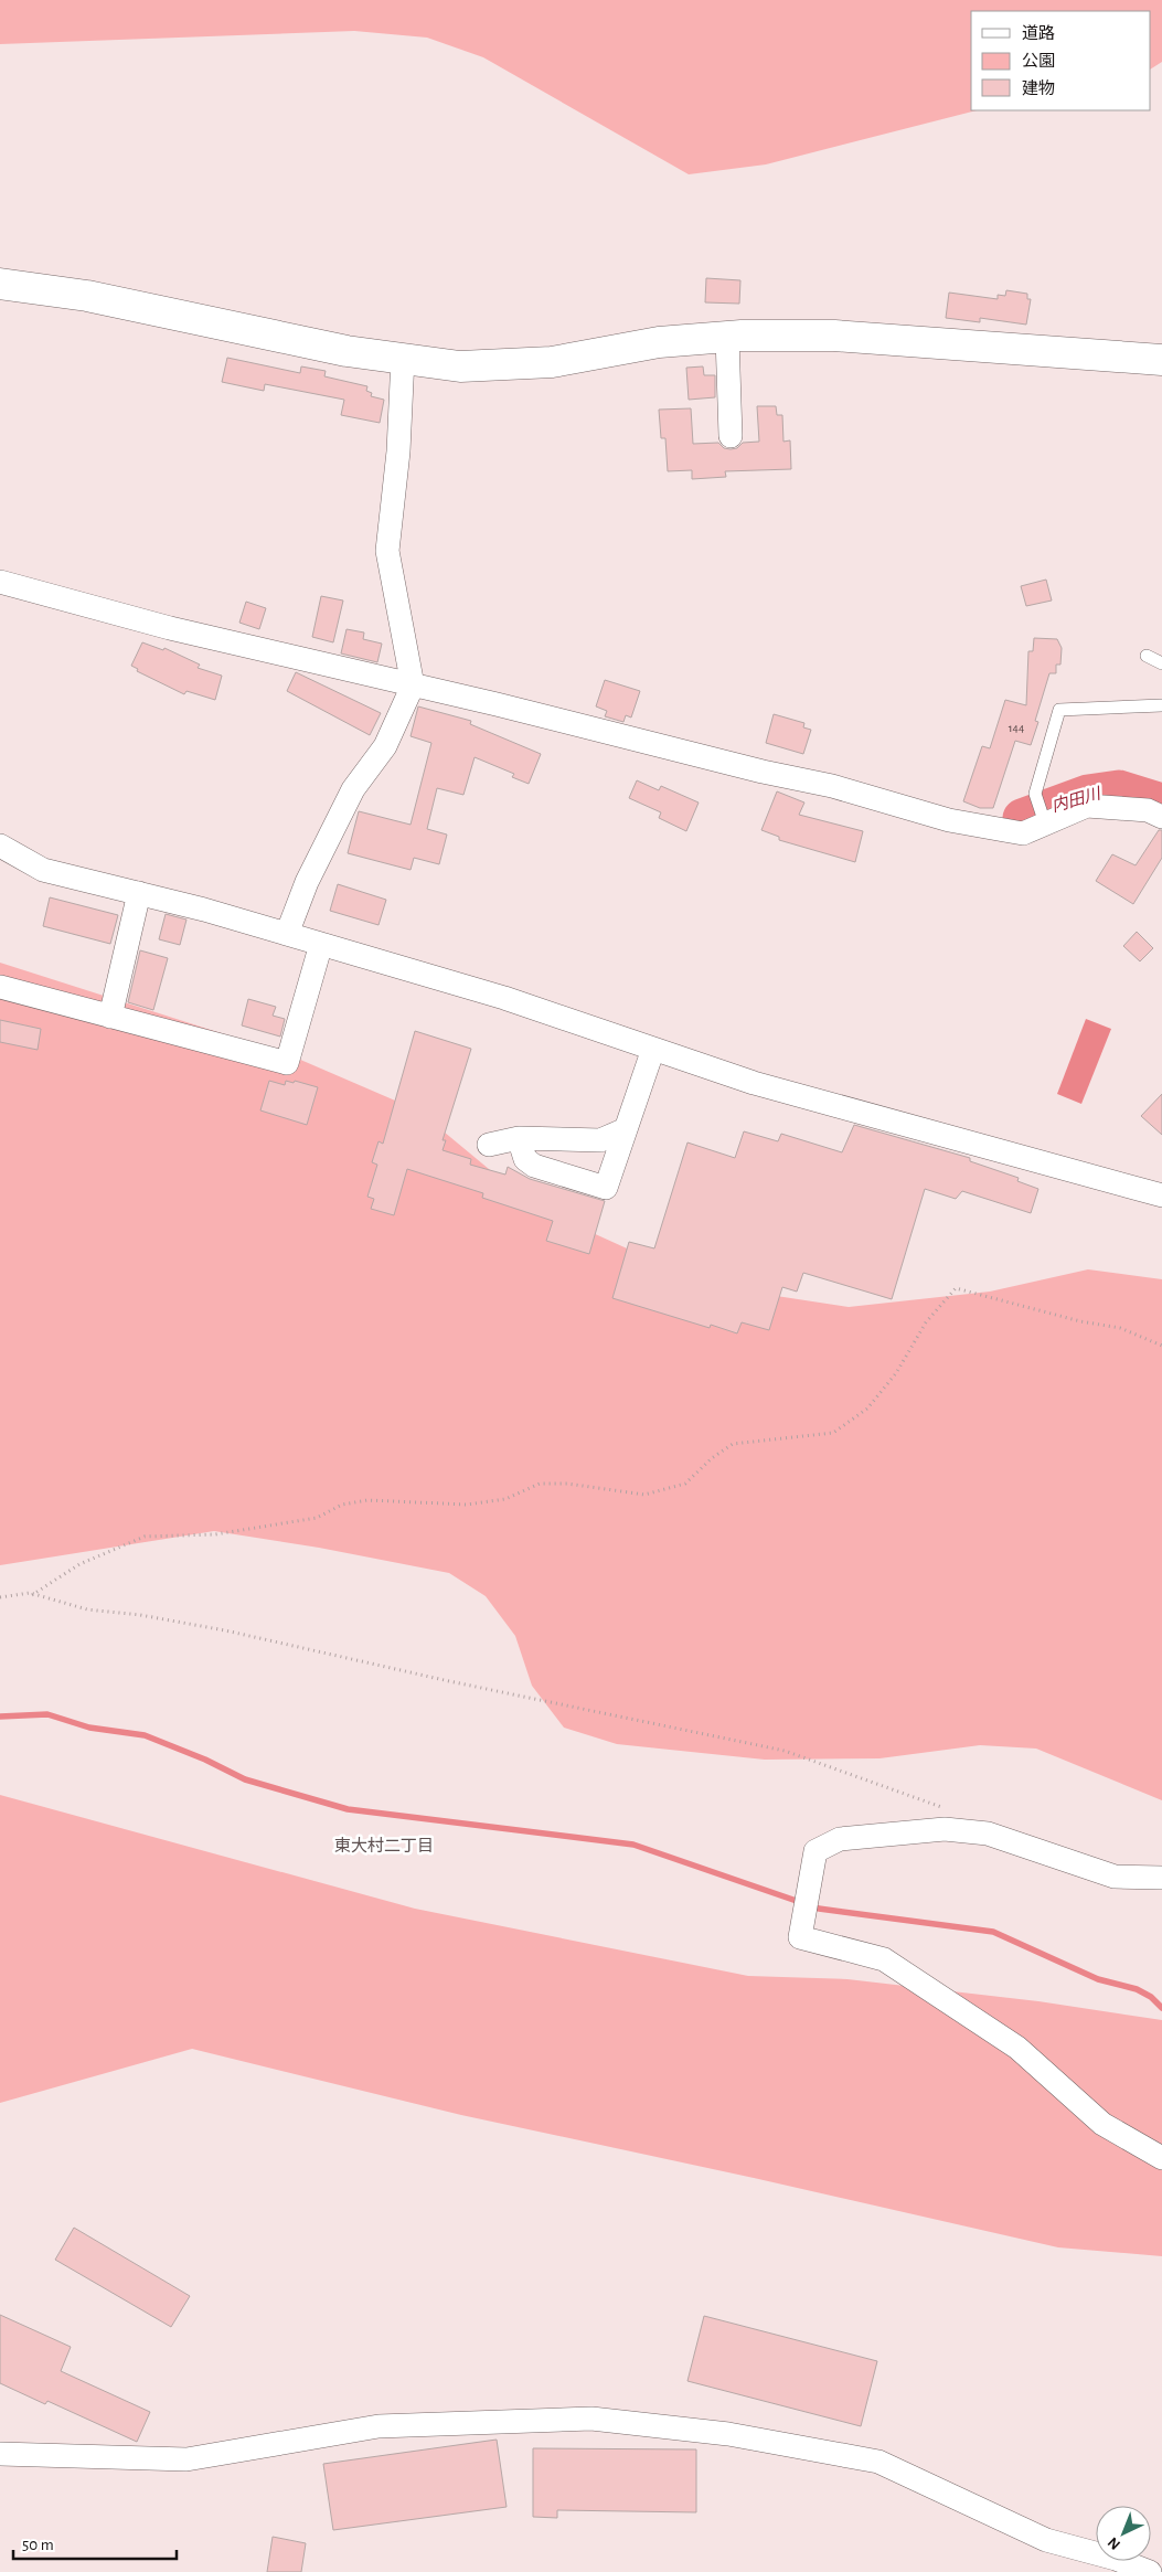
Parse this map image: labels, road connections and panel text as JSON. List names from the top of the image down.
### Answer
{
  "districts": ["東大村二丁目"],
  "water": ["内田川"],
  "house_numbers": ["144"],
  "legend": ["道路", "公園", "建物"],
  "scale_bar": "50 m",
  "north": "bottom left"
}
